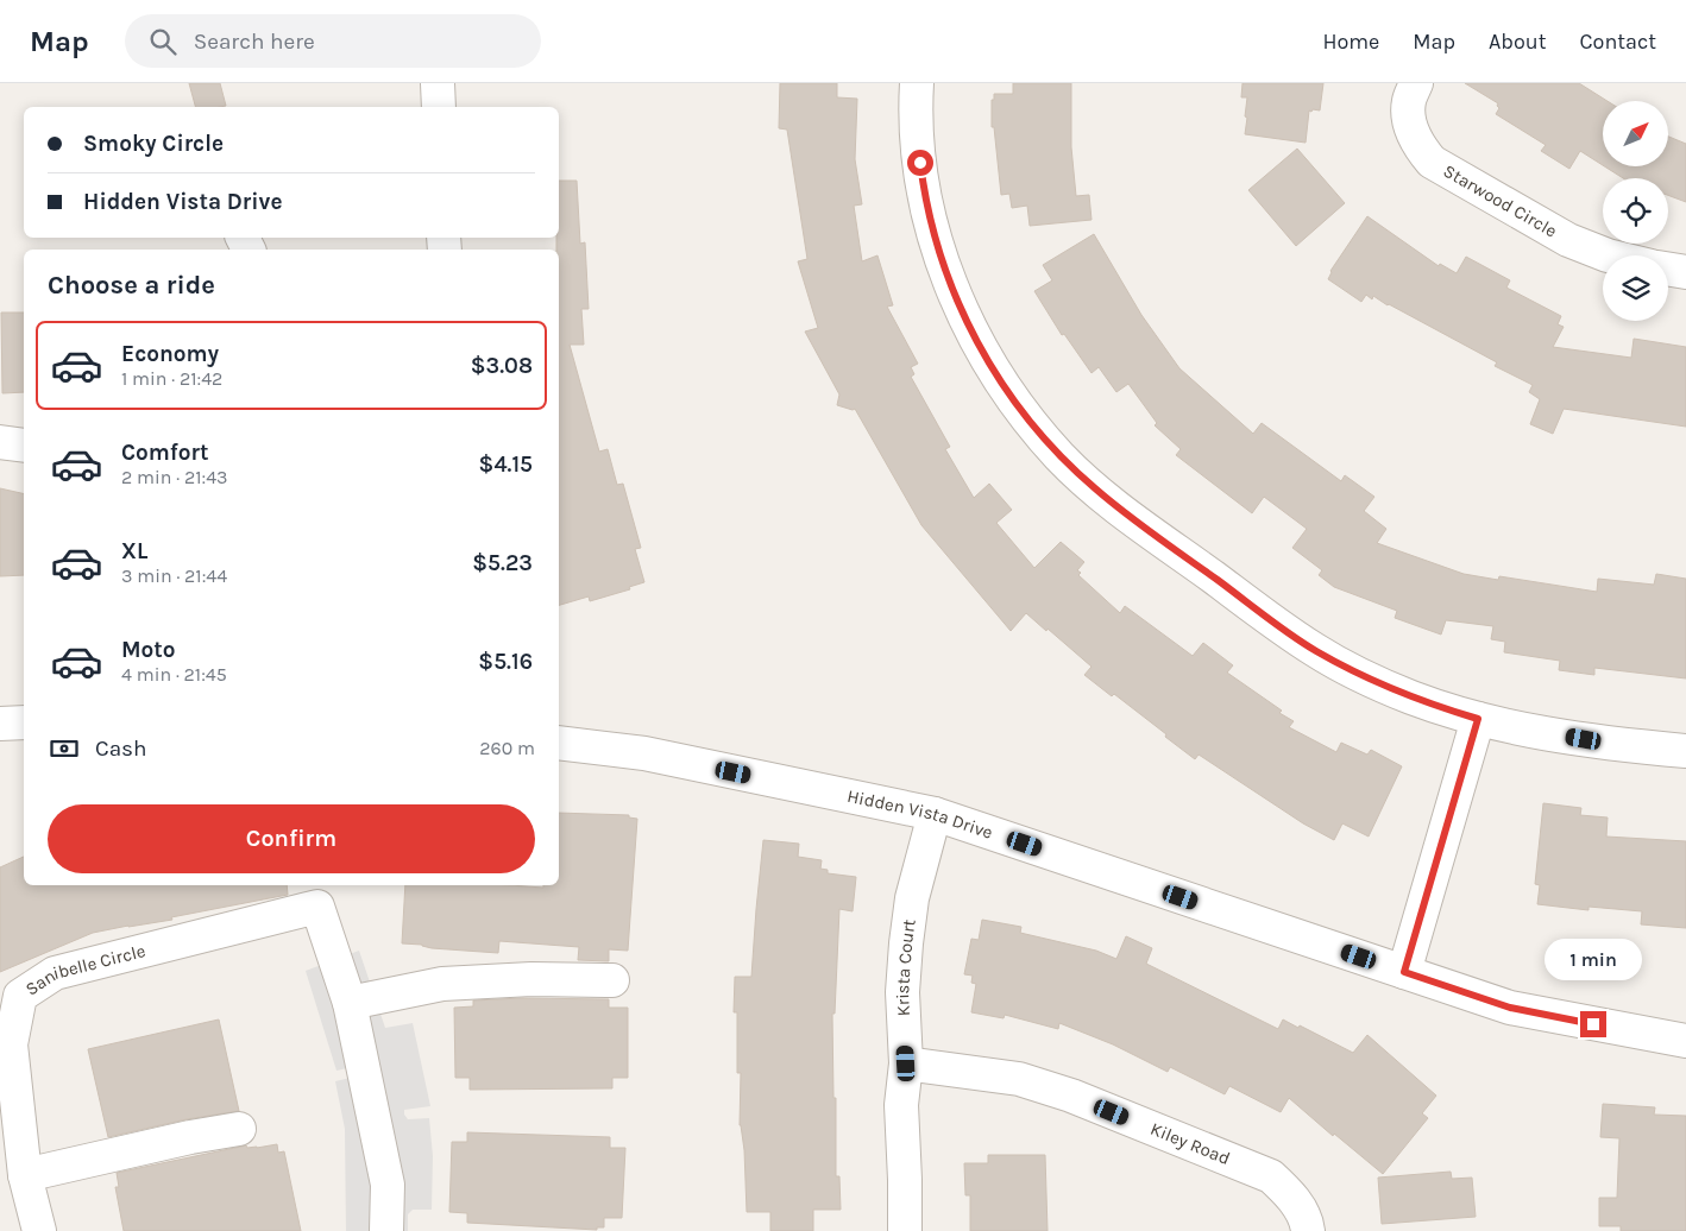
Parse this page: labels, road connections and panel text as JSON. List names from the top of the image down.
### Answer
{
  "streets": {
    "street": [
      "Starwood Circle",
      "Hidden Vista Drive",
      "Krista Court",
      "Sanibelle Circle",
      "Kiley Road"
    ]
  },
  "crossings": [
    ["Hidden Vista Drive", "Krista Court"],
    ["Krista Court", "Kiley Road"]
  ],
  "north": "top right",
  "page": {
    "header": "Map",
    "search": "Search here",
    "nav": [
      "Home",
      "Map",
      "About",
      "Contact"
    ],
    "banner": ["Smoky Circle", "Hidden Vista Drive"],
    "heading": "Choose a ride",
    "list": [
      {
        "name": "Economy",
        "note": "1 min · 21:42",
        "value": "$3.08"
      },
      {
        "name": "Comfort",
        "note": "2 min · 21:43",
        "value": "$4.15"
      },
      {
        "name": "XL",
        "note": "3 min · 21:44",
        "value": "$5.23"
      },
      {
        "name": "Moto",
        "note": "4 min · 21:45",
        "value": "$5.16"
      }
    ],
    "pay": ["Cash", "260 m"],
    "buttons": "Confirm",
    "bubble": "1 min"
  }
}
